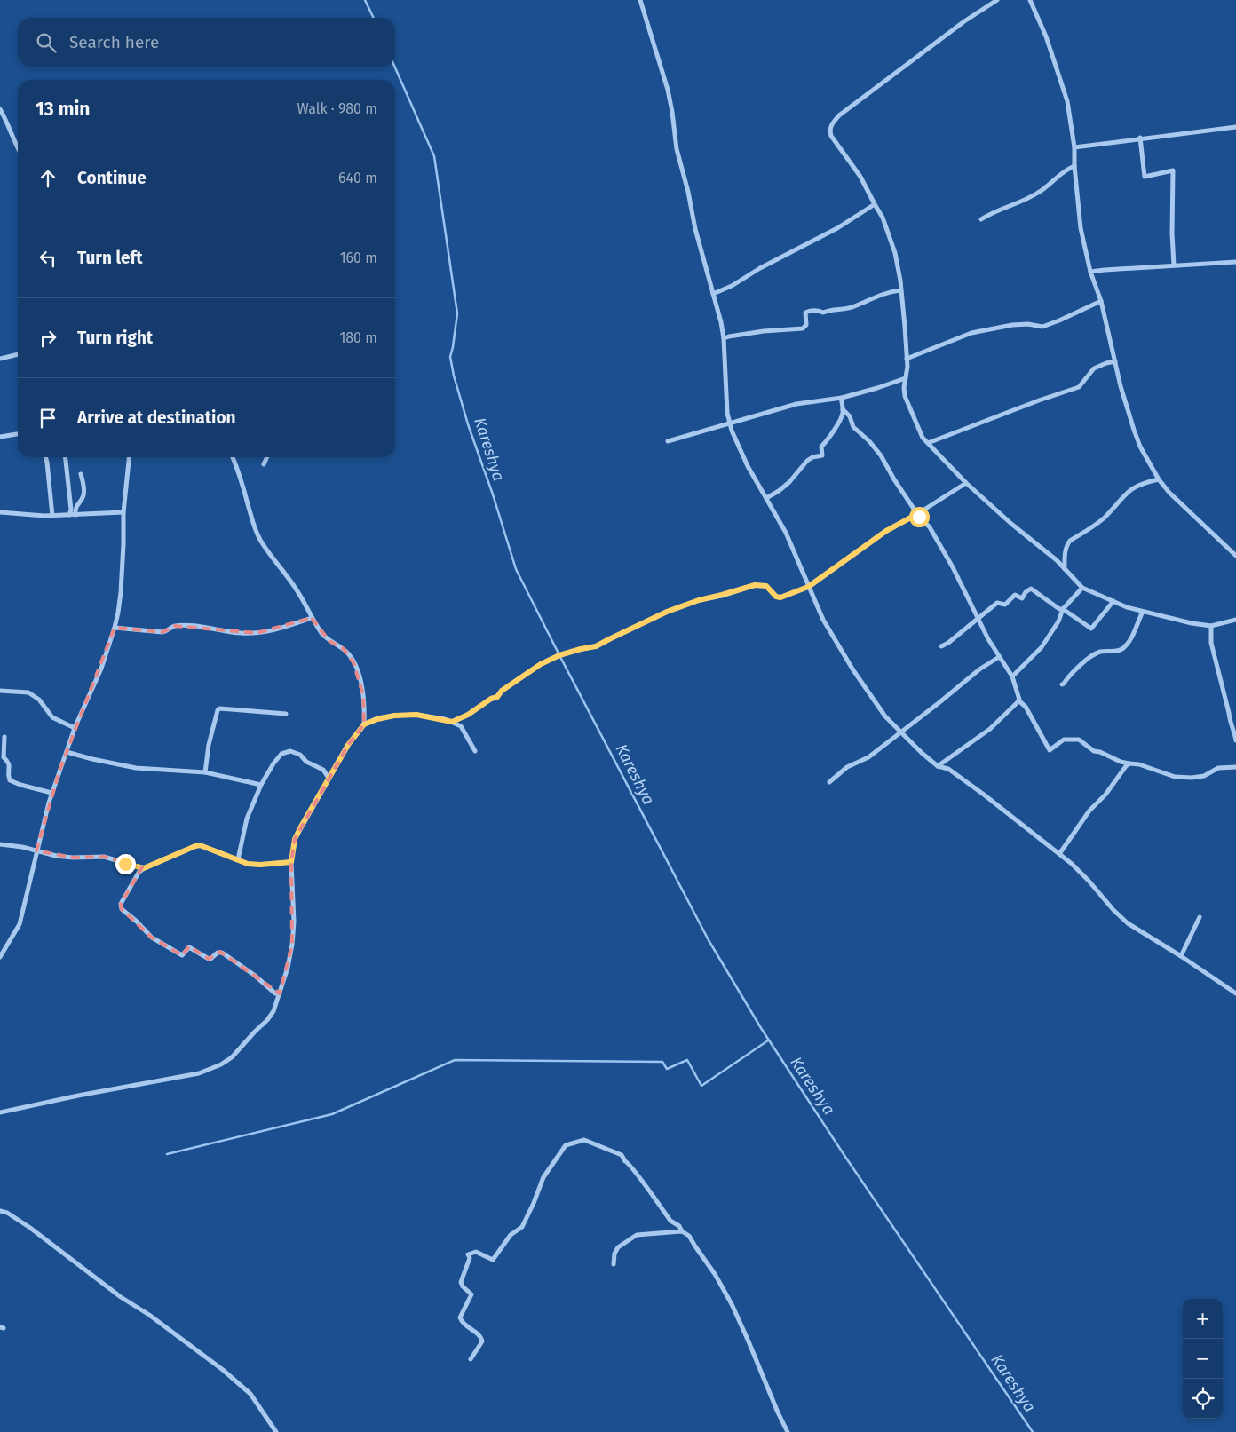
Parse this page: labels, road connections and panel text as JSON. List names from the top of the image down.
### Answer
{
  "water": ["Kareshya"],
  "page": {
    "search": "Search here",
    "heading": ["13 min", "Walk · 980 m"],
    "list": [
      ["Continue", "640 m"],
      ["Turn left", "160 m"],
      ["Turn right", "180 m"],
      "Arrive at destination"
    ],
    "map_buttons": ["+", "−"]
  }
}
